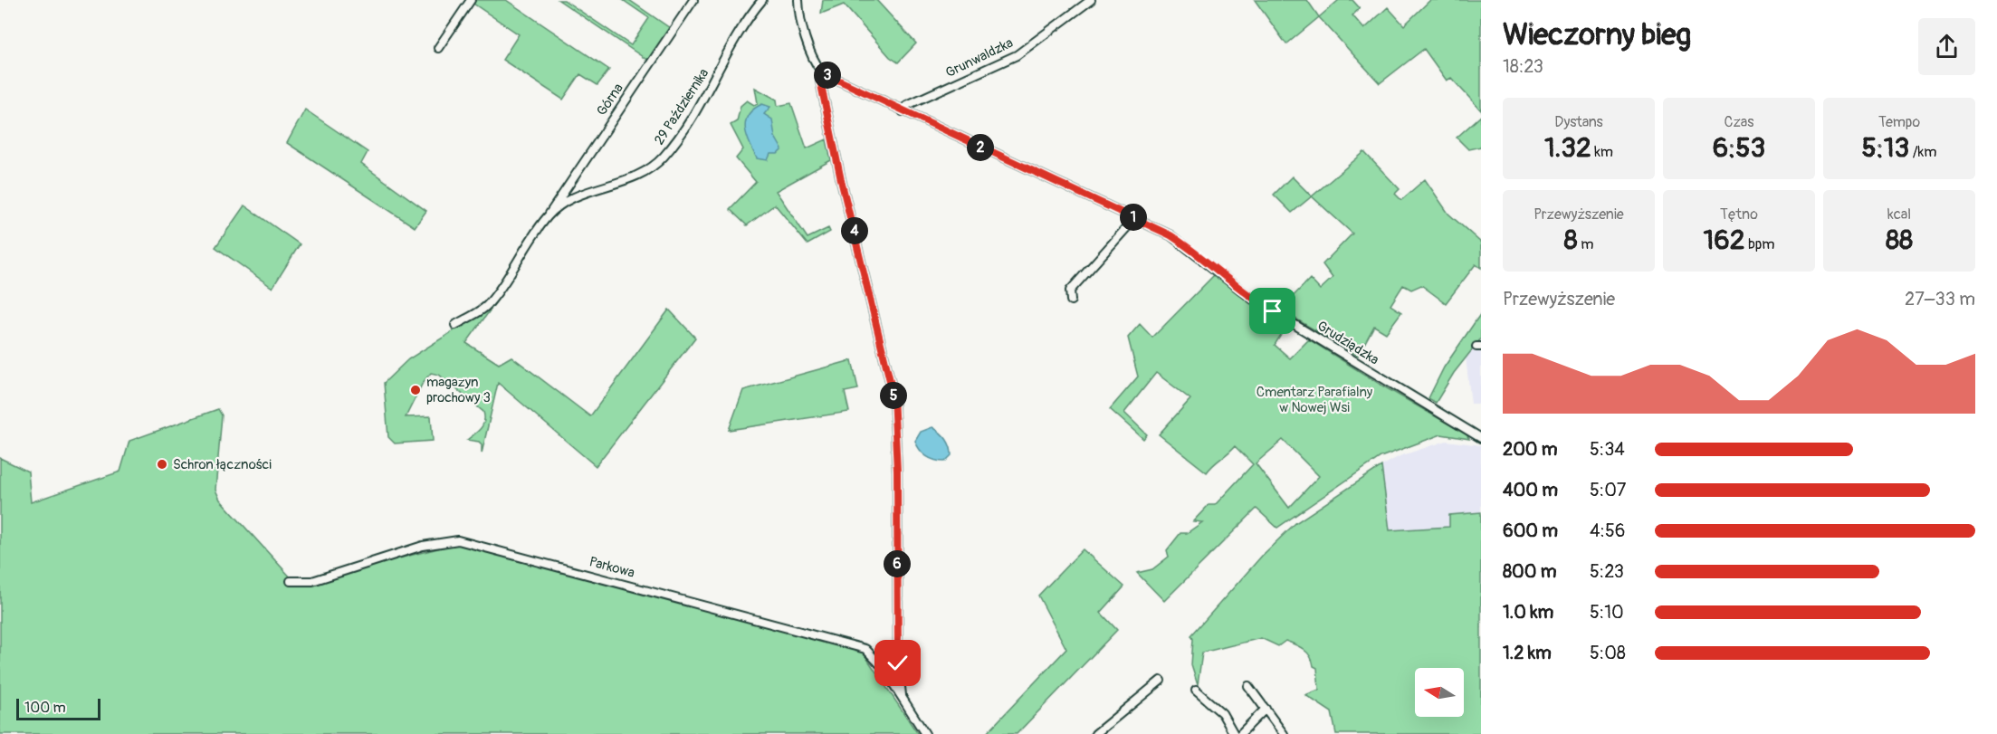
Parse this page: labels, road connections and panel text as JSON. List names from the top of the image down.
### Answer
{
  "streets": {
    "street": [
      "Grunwaldzka",
      "Górna",
      "29 Października",
      "Grudziądzka",
      "Parkowa"
    ]
  },
  "crossings": [
    ["Grunwaldzka", "Grudziądzka"],
    ["Górna", "29 Października"]
  ],
  "parks": ["Cmentarz Parafialny w Nowej Wsi"],
  "places": ["magazyn prochowy 3", "Schron łączności"],
  "scale_bar": "100 m",
  "north": "left",
  "page": {
    "heading": ["Wieczorny bieg", "18:23"],
    "pins": [
      "3",
      "2",
      "1",
      "4",
      "5",
      "6"
    ],
    "stats": [
      ["Dystans", "1.32 km"],
      ["Czas", "6:53"],
      ["Tempo", "5:13 /km"],
      ["Przewyższenie", "8 m"],
      ["Tętno", "162 bpm"],
      ["kcal", "88"]
    ],
    "chart": ["Przewyższenie", "27–33 m"],
    "list": [
      {
        "name": "200 m",
        "note": "5:34"
      },
      {
        "name": "400 m",
        "note": "5:07"
      },
      {
        "name": "600 m",
        "note": "4:56"
      },
      {
        "name": "800 m",
        "note": "5:23"
      },
      {
        "name": "1.0 km",
        "note": "5:10"
      },
      {
        "name": "1.2 km",
        "note": "5:08"
      }
    ],
    "scale": "100 m"
  }
}
